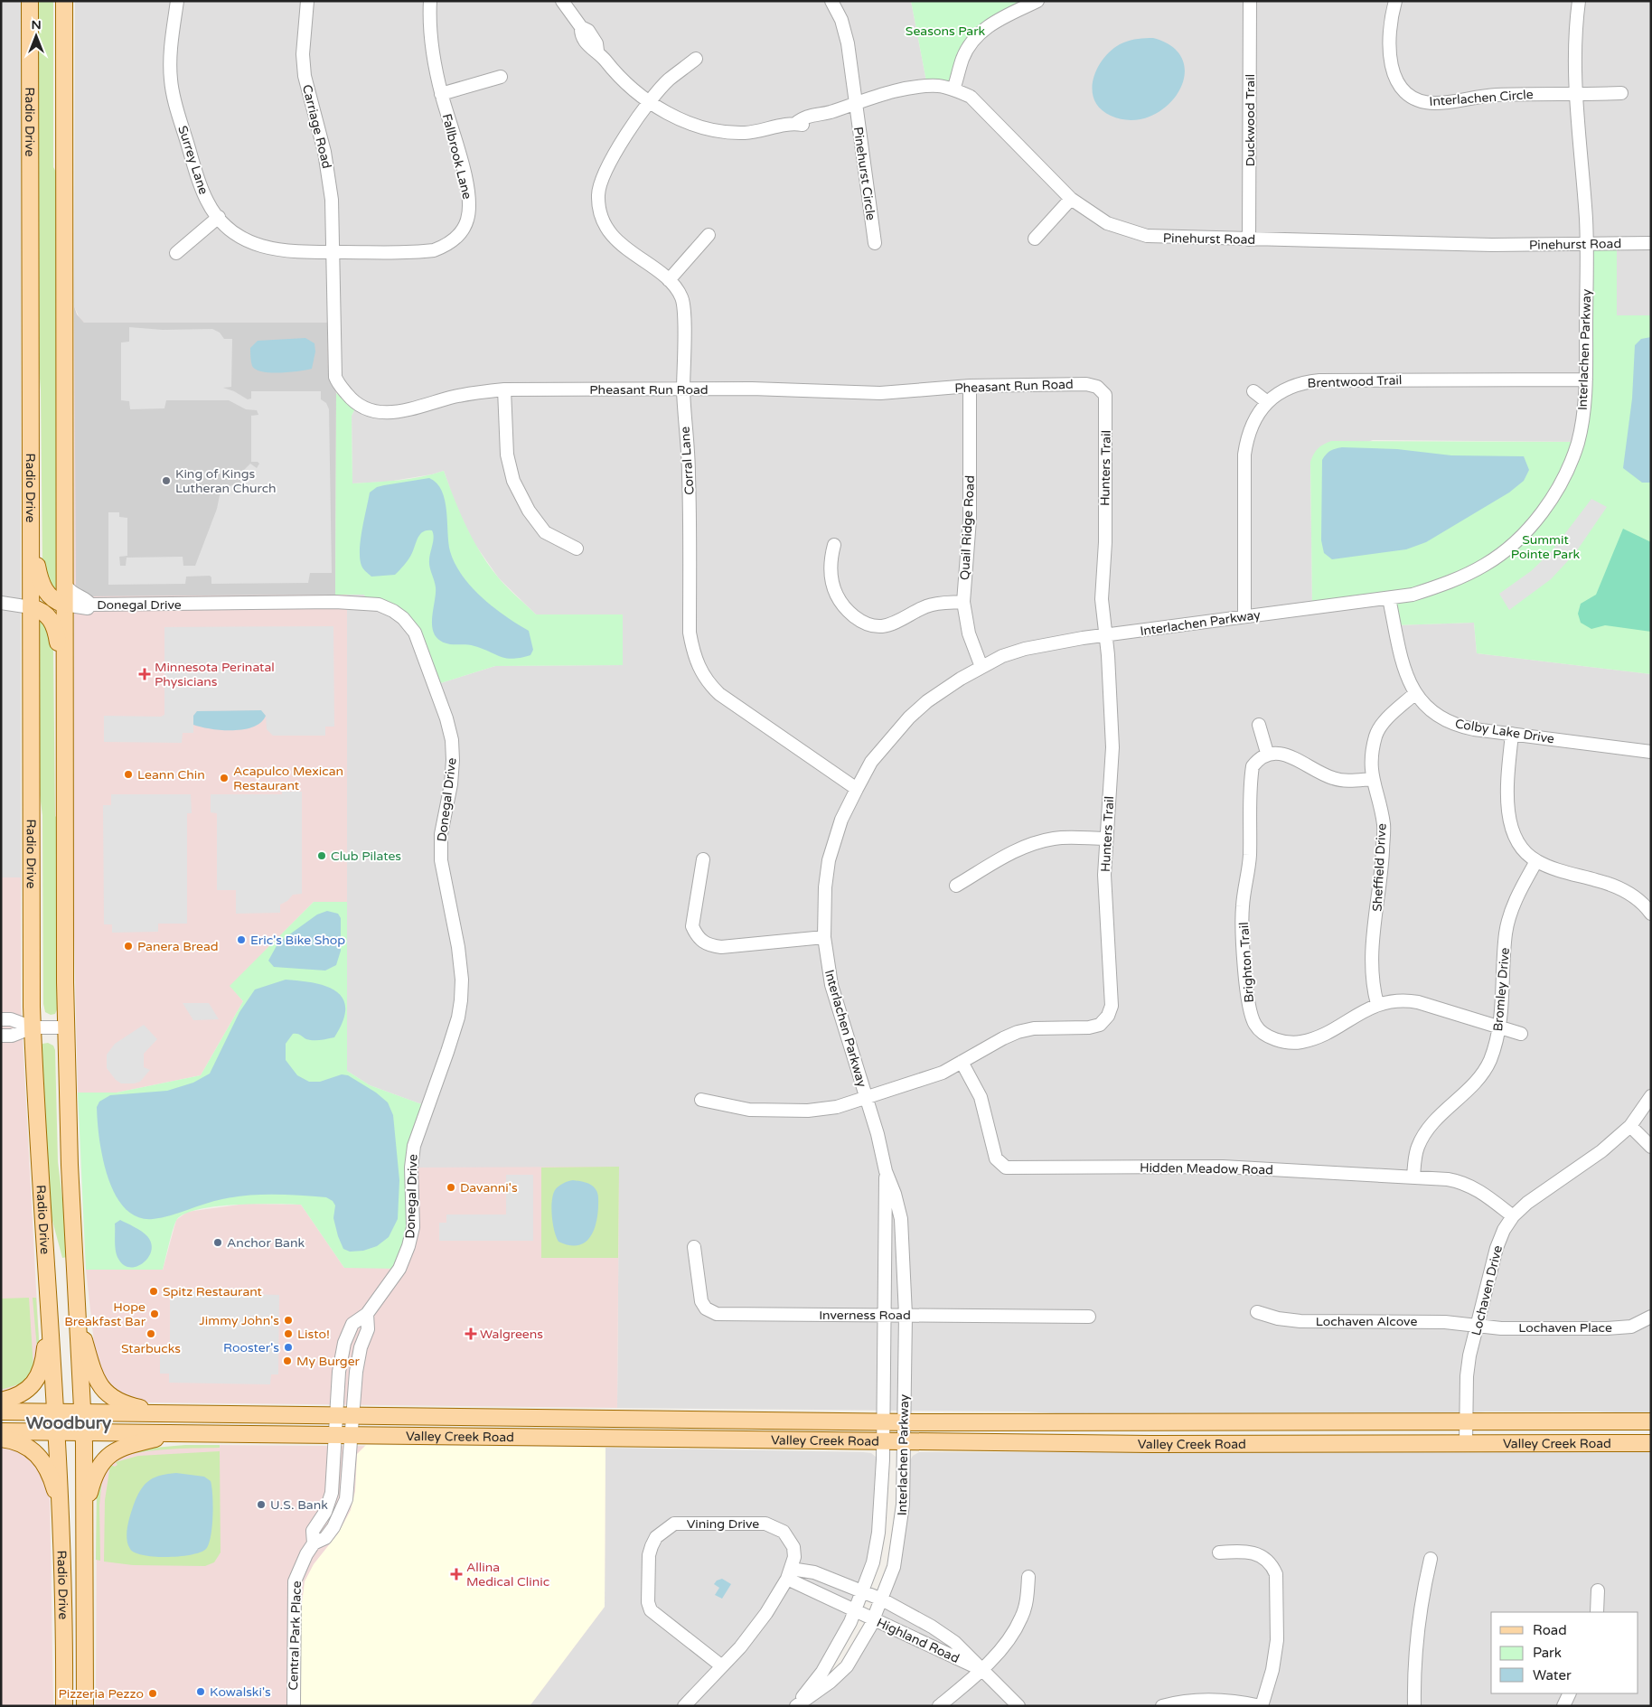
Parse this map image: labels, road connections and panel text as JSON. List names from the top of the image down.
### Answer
{
  "streets": {
    "main road": ["Radio Drive", "Valley Creek Road"],
    "street": [
      "Interlachen Circle",
      "Duckwood Trail",
      "Carriage Road",
      "Fallbrook Lane",
      "Surrey Lane",
      "Pinehurst Circle",
      "Pinehurst Road",
      "Interlachen Parkway",
      "Brentwood Trail",
      "Pheasant Run Road",
      "Corral Lane",
      "Hunters Trail",
      "Quail Ridge Road",
      "Donegal Drive",
      "Colby Lake Drive",
      "Sheffield Drive",
      "Brighton Trail",
      "Bromley Drive",
      "Hidden Meadow Road",
      "Lochaven Drive",
      "Inverness Road",
      "Lochaven Alcove",
      "Lochaven Place",
      "Vining Drive",
      "Central Park Place",
      "Highland Road"
    ]
  },
  "crossings": [
    ["Interlachen Circle", "Interlachen Parkway"],
    ["Duckwood Trail", "Pinehurst Road"],
    ["Radio Drive", "Donegal Drive"],
    ["Radio Drive", "Valley Creek Road"],
    ["Carriage Road", "Fallbrook Lane"],
    ["Carriage Road", "Surrey Lane"],
    ["Carriage Road", "Pheasant Run Road"],
    ["Fallbrook Lane", "Surrey Lane"],
    ["Fallbrook Lane", "Pheasant Run Road"],
    ["Surrey Lane", "Pheasant Run Road"],
    ["Pinehurst Circle", "Pinehurst Road"],
    ["Pinehurst Road", "Interlachen Parkway"],
    ["Pinehurst Road", "Corral Lane"],
    ["Interlachen Parkway", "Brentwood Trail"],
    ["Interlachen Parkway", "Corral Lane"],
    ["Interlachen Parkway", "Hunters Trail"],
    ["Interlachen Parkway", "Quail Ridge Road"],
    ["Interlachen Parkway", "Colby Lake Drive"],
    ["Interlachen Parkway", "Inverness Road"],
    ["Interlachen Parkway", "Valley Creek Road"],
    ["Interlachen Parkway", "Highland Road"],
    ["Pheasant Run Road", "Corral Lane"],
    ["Pheasant Run Road", "Hunters Trail"],
    ["Pheasant Run Road", "Quail Ridge Road"],
    ["Hunters Trail", "Hidden Meadow Road"],
    ["Donegal Drive", "Valley Creek Road"],
    ["Donegal Drive", "Central Park Place"],
    ["Colby Lake Drive", "Sheffield Drive"],
    ["Sheffield Drive", "Brighton Trail"],
    ["Brighton Trail", "Bromley Drive"],
    ["Bromley Drive", "Hidden Meadow Road"],
    ["Hidden Meadow Road", "Lochaven Drive"],
    ["Lochaven Drive", "Lochaven Alcove"],
    ["Lochaven Drive", "Lochaven Place"],
    ["Lochaven Drive", "Valley Creek Road"],
    ["Lochaven Alcove", "Lochaven Place"],
    ["Valley Creek Road", "Central Park Place"]
  ],
  "districts": ["Woodbury"],
  "parks": ["Seasons Park", "Summit Pointe Park"],
  "places": {
    "other": [
      "King of Kings Lutheran Church",
      "Leann Chin",
      "Acapulco Mexican Restaurant",
      "Club Pilates",
      "Eric's Bike Shop",
      "Panera Bread",
      "Davanni's",
      "Anchor Bank",
      "Spitz Restaurant",
      "Hope Breakfast Bar",
      "Jimmy John's",
      "Starbucks",
      "Listo!",
      "Rooster's",
      "My Burger",
      "U.S. Bank",
      "Kowalski's",
      "Pizzeria Pezzo"
    ],
    "health": ["Minnesota Perinatal Physicians", "Walgreens", "Allina Medical Clinic"]
  },
  "legend": ["Road", "Park", "Water"],
  "north": "top"
}
